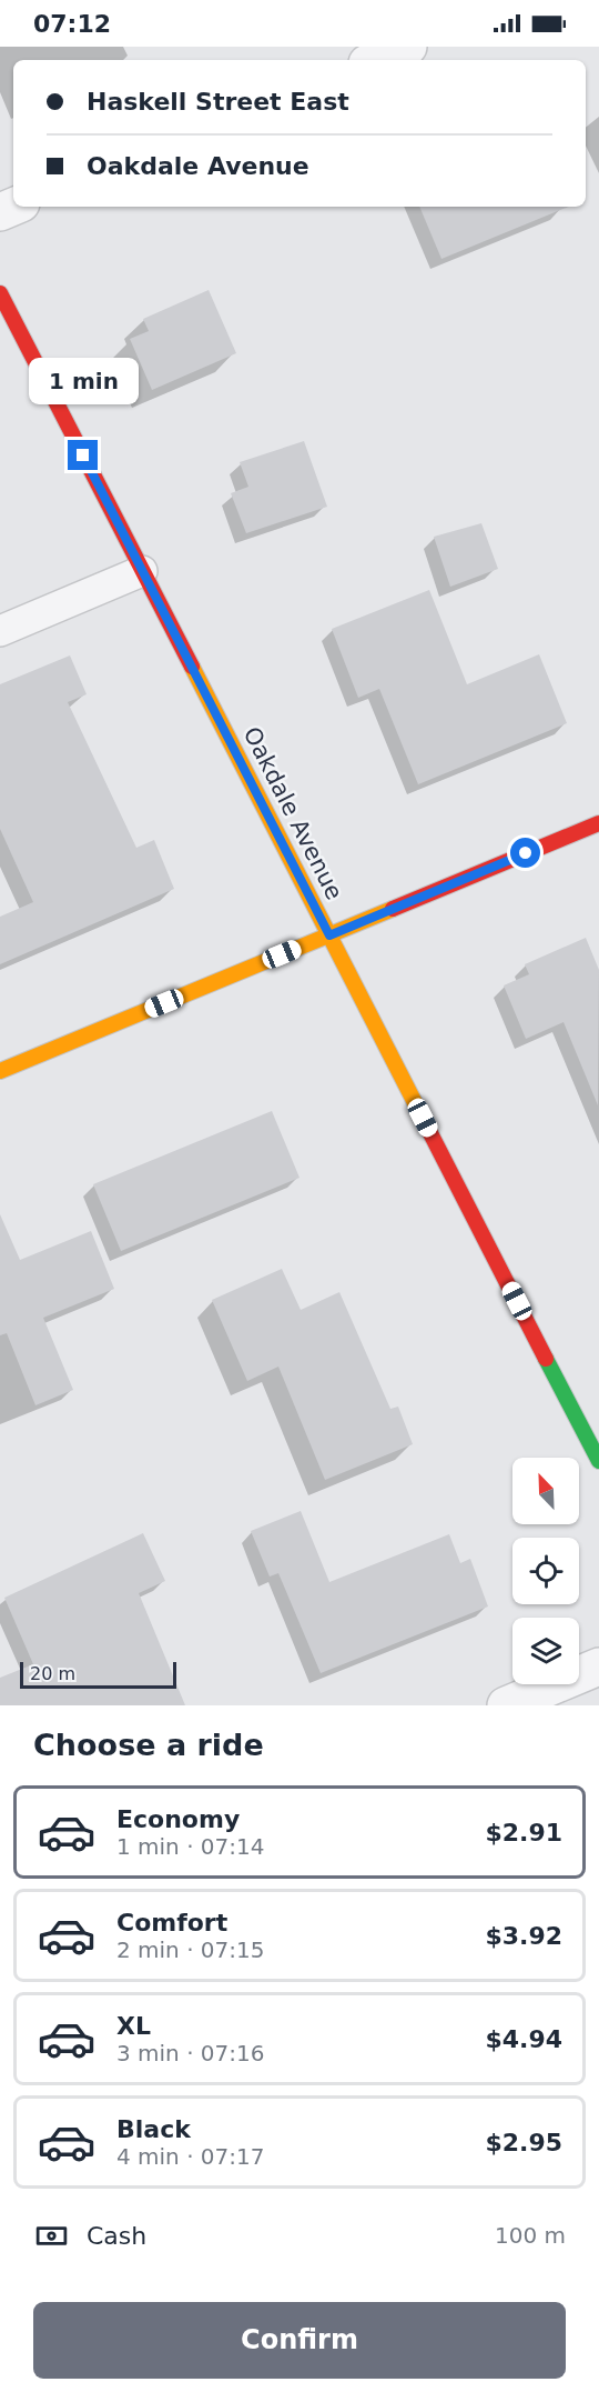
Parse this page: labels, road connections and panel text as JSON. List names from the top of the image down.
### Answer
{
  "streets": {
    "street": ["Oakdale Avenue"]
  },
  "scale_bar": "20 m",
  "north": "top left",
  "page": {
    "status": "07:12",
    "banner": ["Haskell Street East", "Oakdale Avenue"],
    "bubble": "1 min",
    "scale": "20 m",
    "heading": "Choose a ride",
    "list": [
      {
        "name": "Economy",
        "note": "1 min · 07:14",
        "value": "$2.91"
      },
      {
        "name": "Comfort",
        "note": "2 min · 07:15",
        "value": "$3.92"
      },
      {
        "name": "XL",
        "note": "3 min · 07:16",
        "value": "$4.94"
      },
      {
        "name": "Black",
        "note": "4 min · 07:17",
        "value": "$2.95"
      }
    ],
    "pay": ["Cash", "100 m"],
    "buttons": "Confirm"
  }
}
